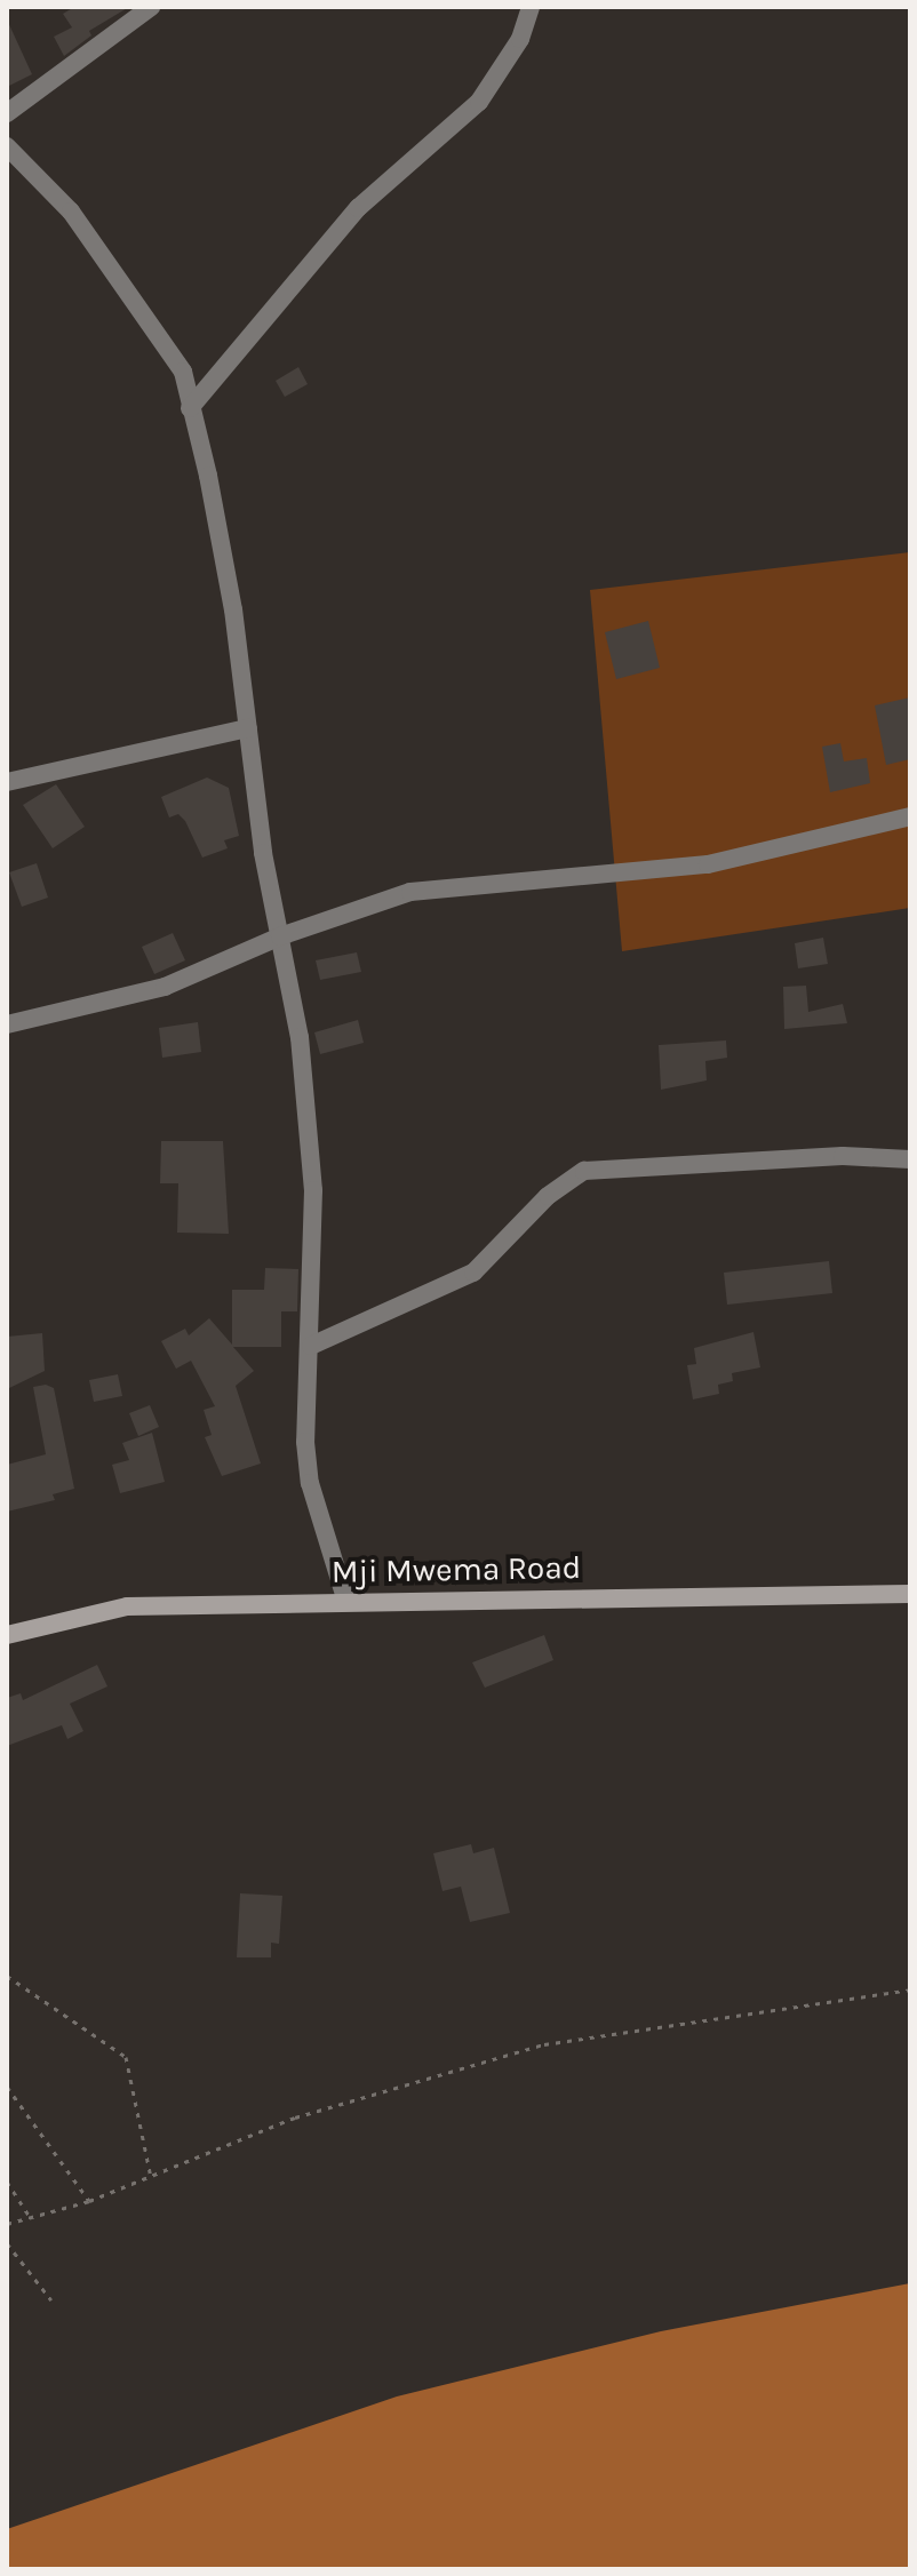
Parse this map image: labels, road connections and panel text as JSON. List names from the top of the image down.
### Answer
{
  "streets": {
    "main road": ["Mji Mwema Road"]
  }
}
